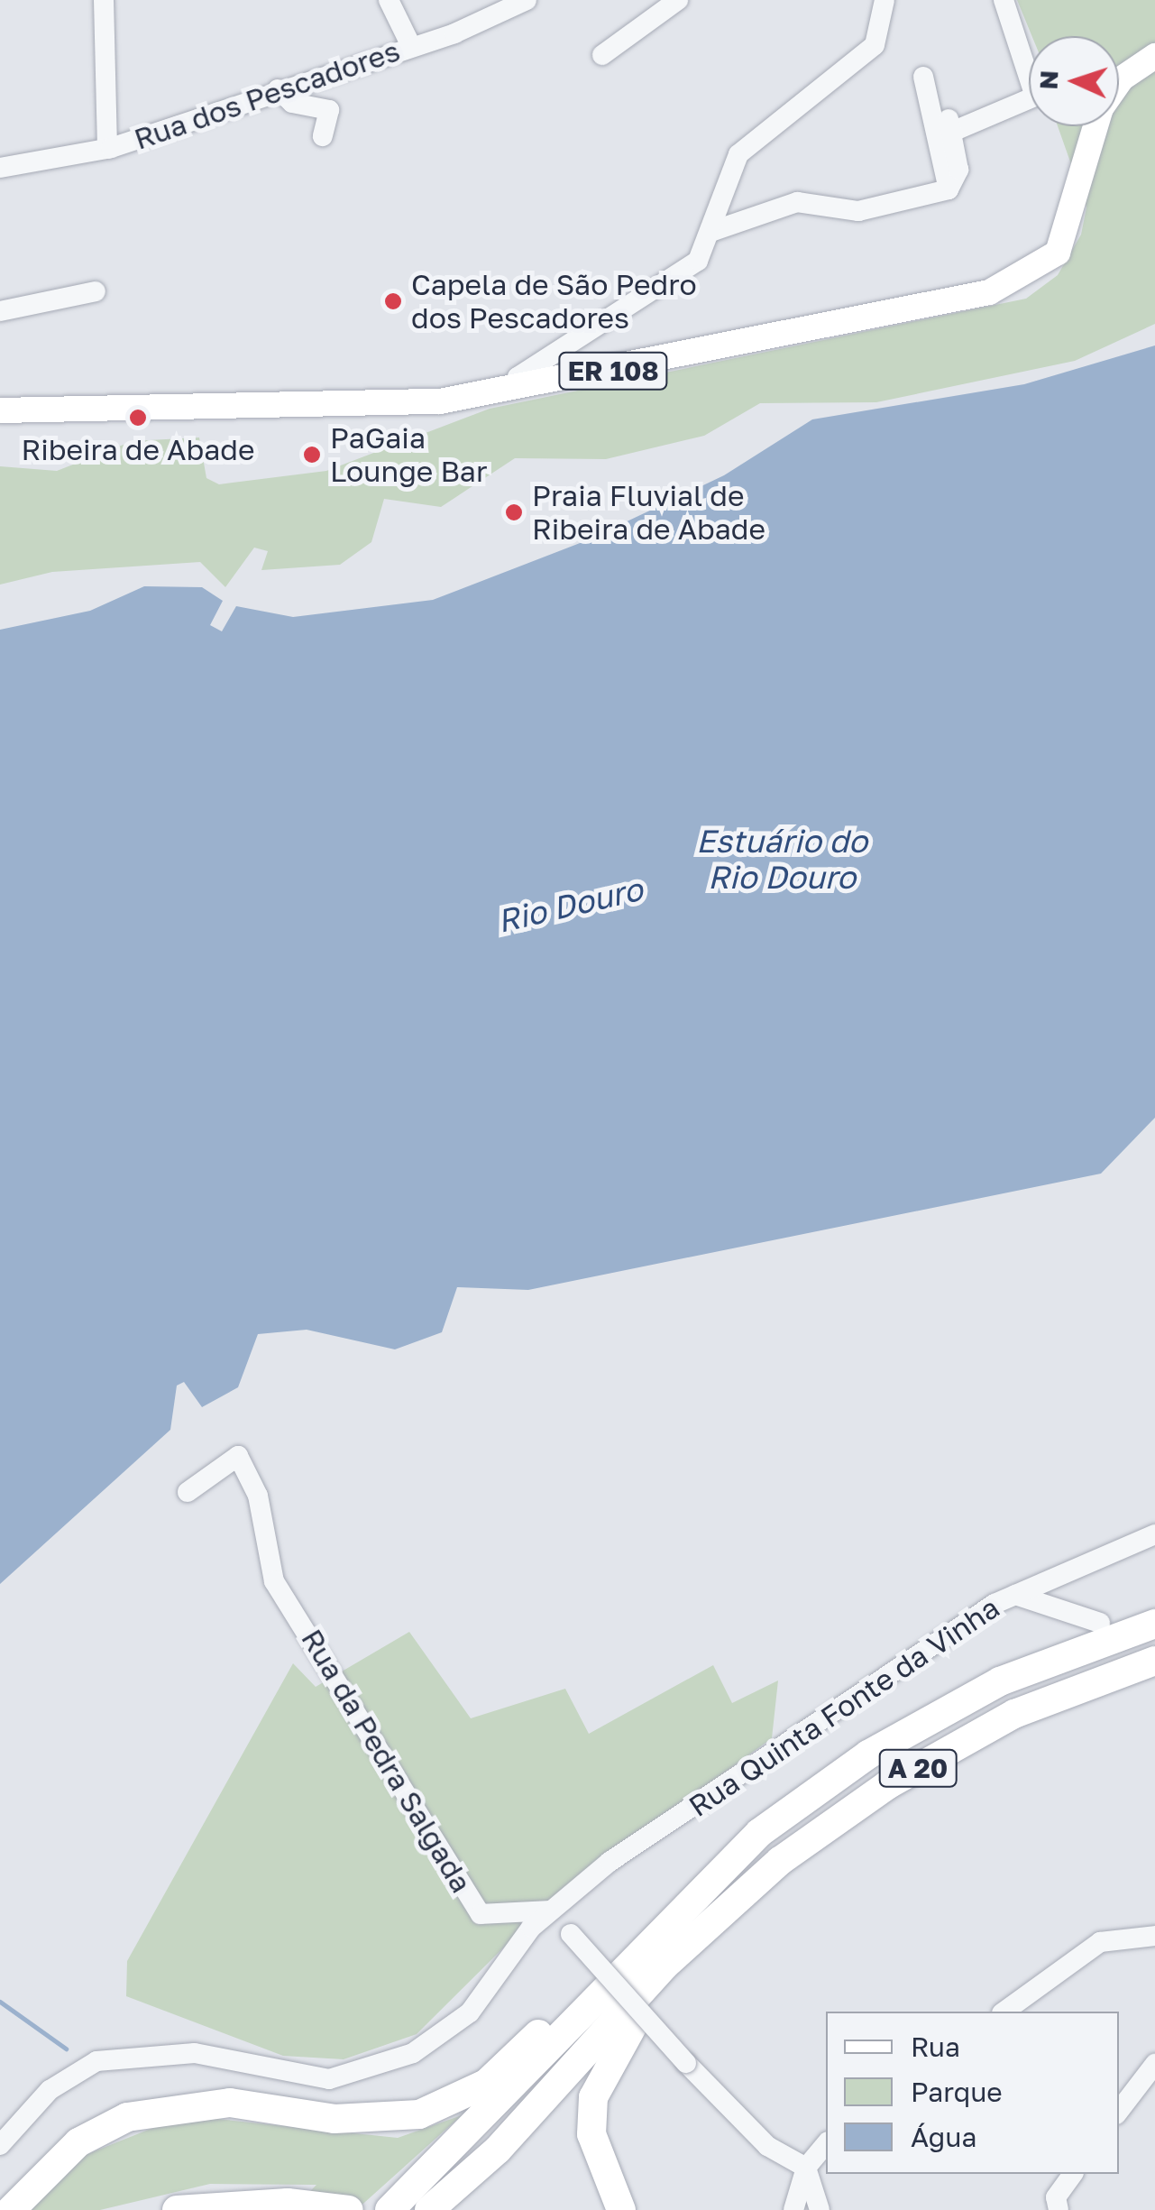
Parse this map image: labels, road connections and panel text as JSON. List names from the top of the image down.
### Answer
{
  "streets": {
    "highway": ["A 20"],
    "main road": ["ER 108"],
    "street": ["Rua dos Pescadores", "Rua Quinta Fonte da Vinha", "Rua da Pedra Salgada"]
  },
  "crossings": [
    ["Rua Quinta Fonte da Vinha", "Rua da Pedra Salgada"]
  ],
  "water": ["Estuário do Rio Douro", "Rio Douro"],
  "places": [
    "Capela de São Pedro dos Pescadores",
    "Ribeira de Abade",
    "PaGaia Lounge Bar",
    "Praia Fluvial de Ribeira de Abade"
  ],
  "legend": ["Rua", "Parque", "Água"],
  "north": "left"
}
